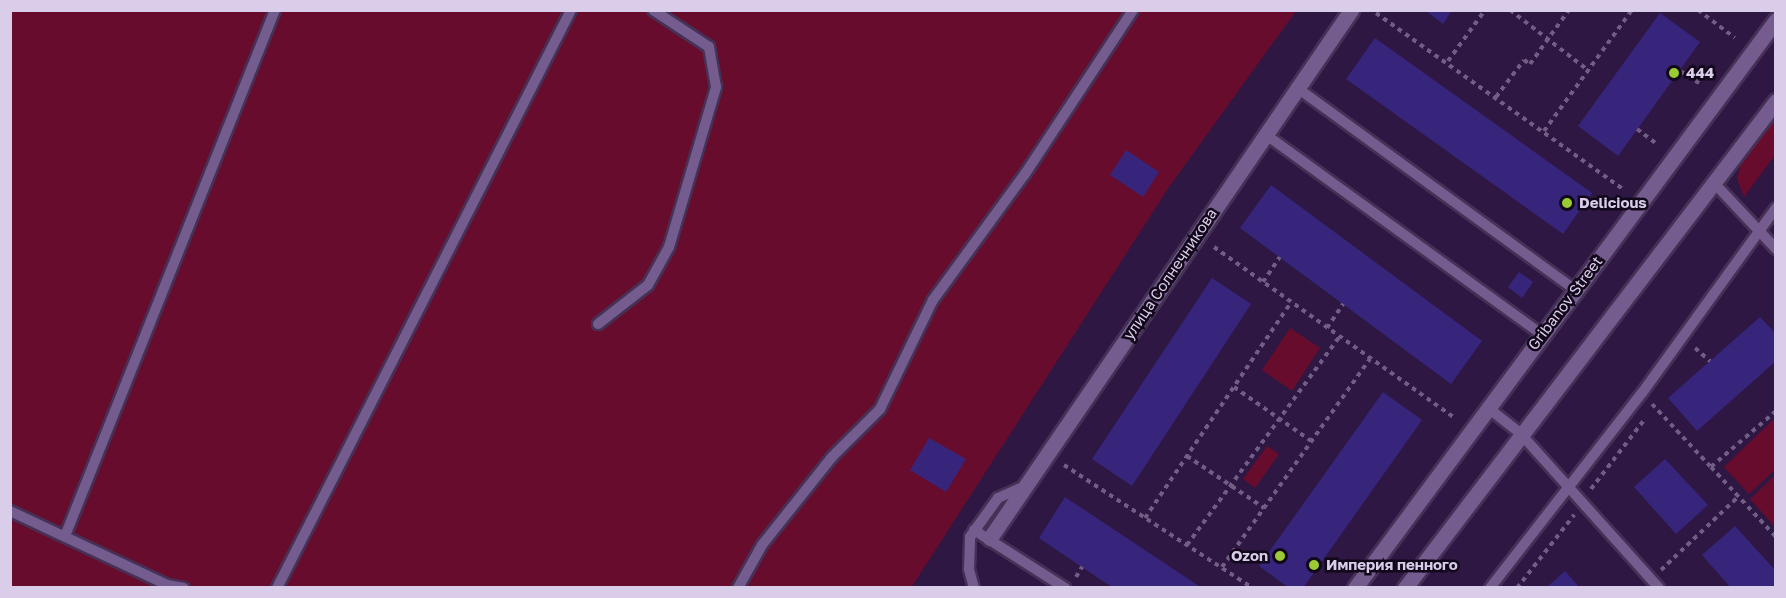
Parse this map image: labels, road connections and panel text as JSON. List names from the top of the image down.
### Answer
{
  "streets": {
    "street": ["улица Солнечникова", "Gribanov Street"]
  },
  "places": [
    "444",
    "Delicious",
    "Ozon",
    "Империя пенного"
  ]
}
